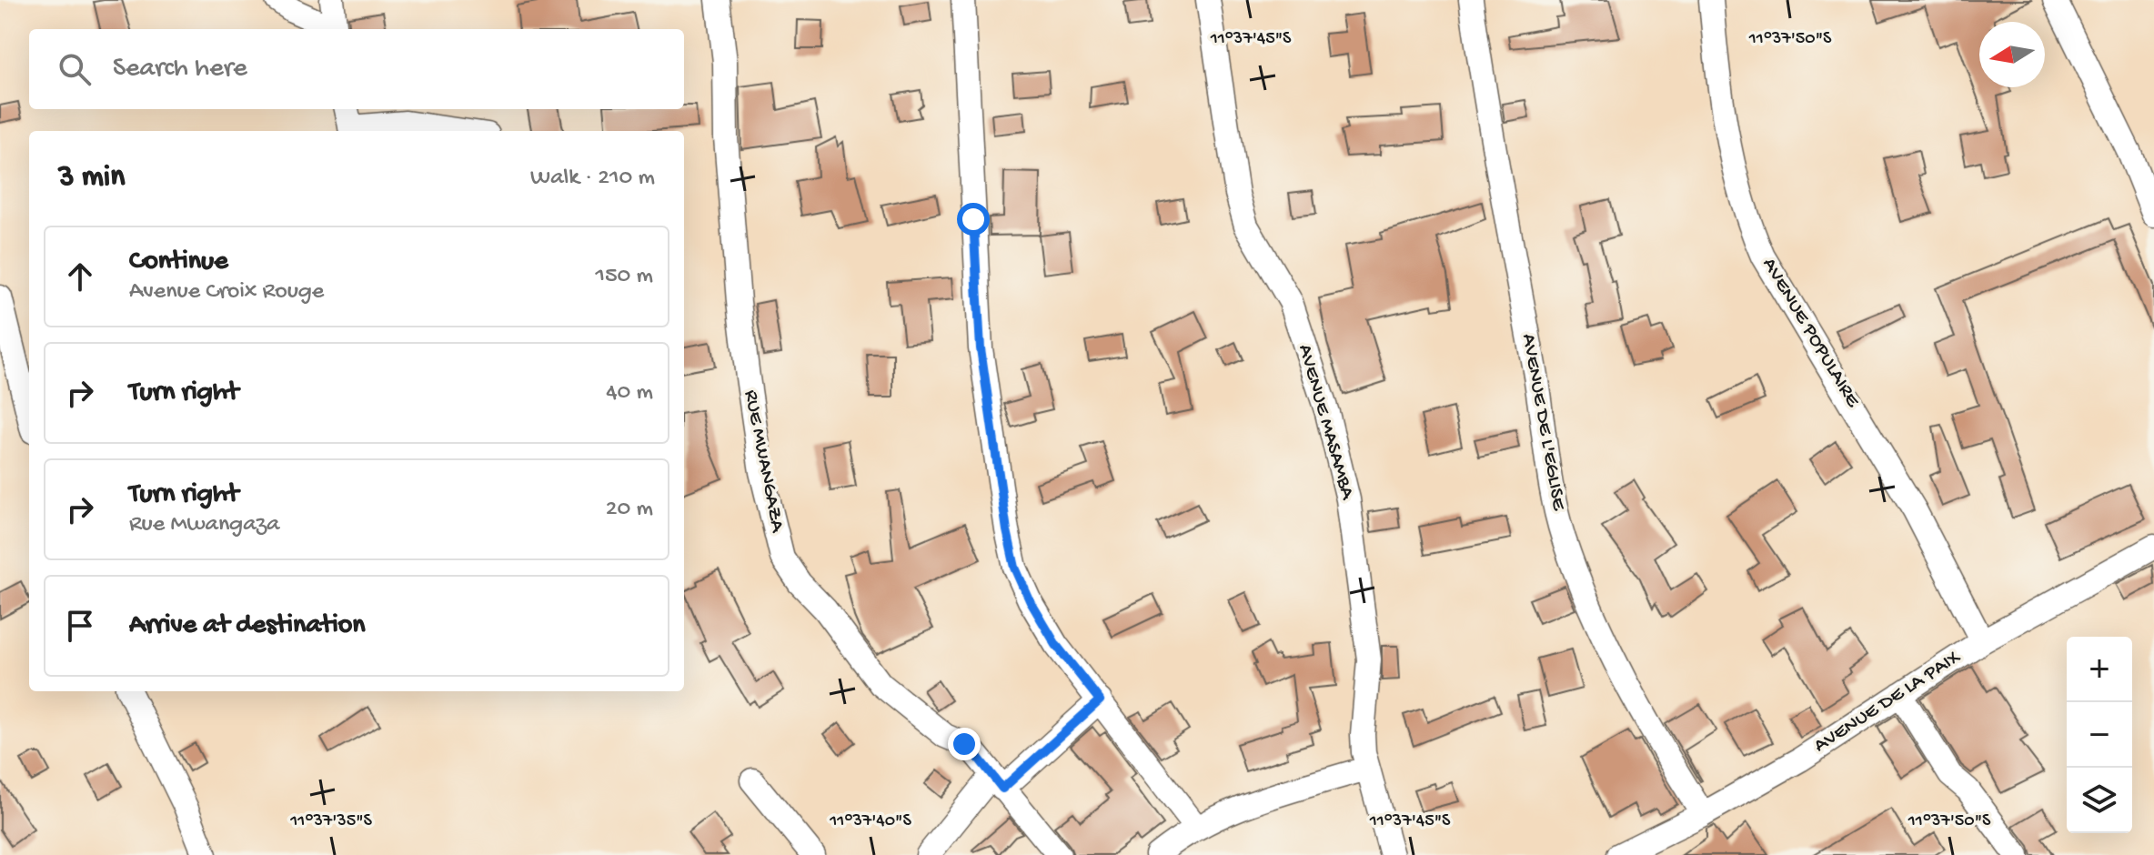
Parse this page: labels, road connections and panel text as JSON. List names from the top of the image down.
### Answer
{
  "streets": {
    "street": [
      "AVENUE POPULAIRE",
      "AVENUE MASAMBA",
      "AVENUE DE L'EGLISE",
      "RUE MWANGAZA",
      "AVENUE DE LA PAIX"
    ]
  },
  "crossings": [
    ["AVENUE POPULAIRE", "AVENUE DE LA PAIX"],
    ["AVENUE DE L'EGLISE", "AVENUE DE LA PAIX"]
  ],
  "north": "left",
  "page": {
    "search": "Search here",
    "heading": ["3 min", "Walk · 210 m"],
    "list": [
      ["Continue", "Avenue Croix Rouge", "150 m"],
      ["Turn right", "40 m"],
      ["Turn right", "Rue Mwangaza", "20 m"],
      "Arrive at destination"
    ],
    "map_buttons": ["+", "−"]
  },
  "coordinates": [
    "11°37'45\"S",
    "11°37'50\"S",
    "11°37'35\"S",
    "11°37'40\"S"
  ]
}
